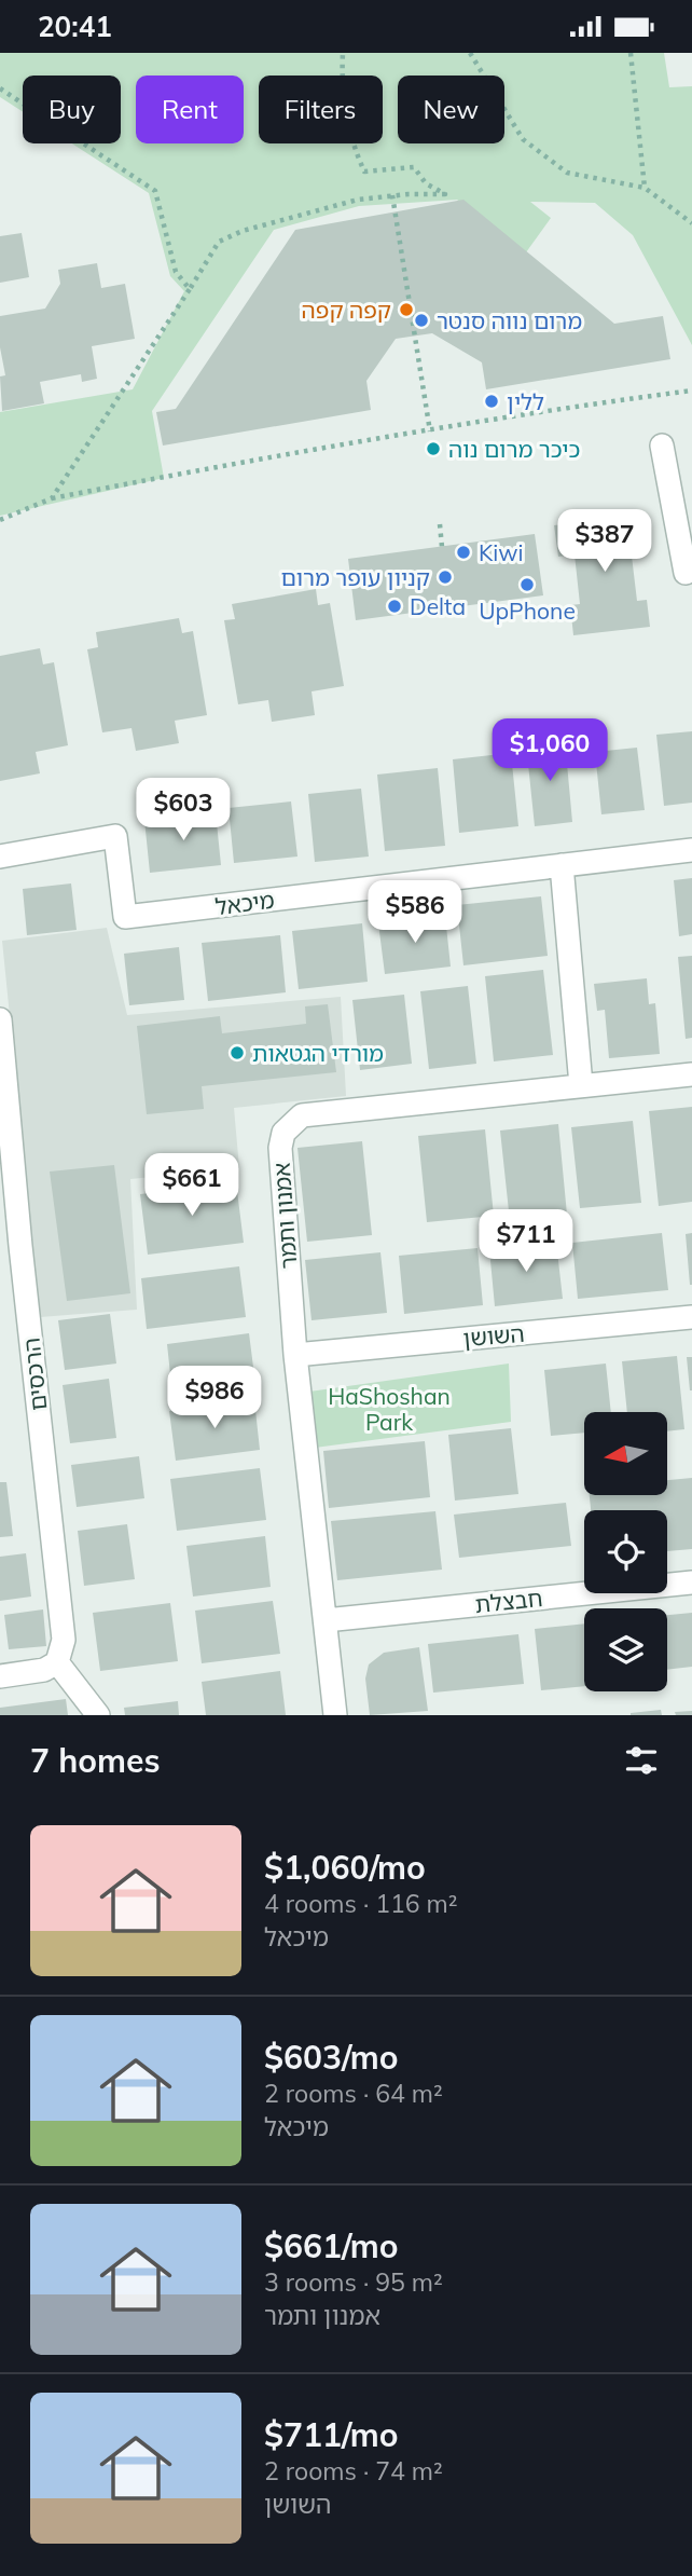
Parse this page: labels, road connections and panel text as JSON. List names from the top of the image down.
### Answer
{
  "streets": {
    "street": [
      "מיכאל",
      "אמנון ותמר",
      "השושן",
      "הרכסים",
      "חבצלת"
    ]
  },
  "crossings": [
    ["אמנון ותמר", "השושן"],
    ["אמנון ותמר", "חבצלת"]
  ],
  "parks": ["HaShoshan Park"],
  "places": [
    "קפה קפה",
    "מרום נווה סנטר",
    "ללין",
    "כיכר מרום נוה",
    "Kiwi",
    "קניון עופר מרום",
    "UpPhone",
    "Delta",
    "מורדי הגטאות"
  ],
  "north": "left",
  "page": {
    "status": "20:41",
    "chip": [
      "Buy",
      "Rent",
      "Filters",
      "New"
    ],
    "price": [
      "$387",
      "$1,060",
      "$603",
      "$586",
      "$661",
      "$711",
      "$986"
    ],
    "heading": "7 homes",
    "list": [
      {
        "name": "$1,060/mo",
        "note": "4 rooms · 116 m² · מיכאל"
      },
      {
        "name": "$603/mo",
        "note": "2 rooms · 64 m² · מיכאל"
      },
      {
        "name": "$661/mo",
        "note": "3 rooms · 95 m² · אמנון ותמר"
      },
      {
        "name": "$711/mo",
        "note": "2 rooms · 74 m² · השושן"
      }
    ]
  }
}
